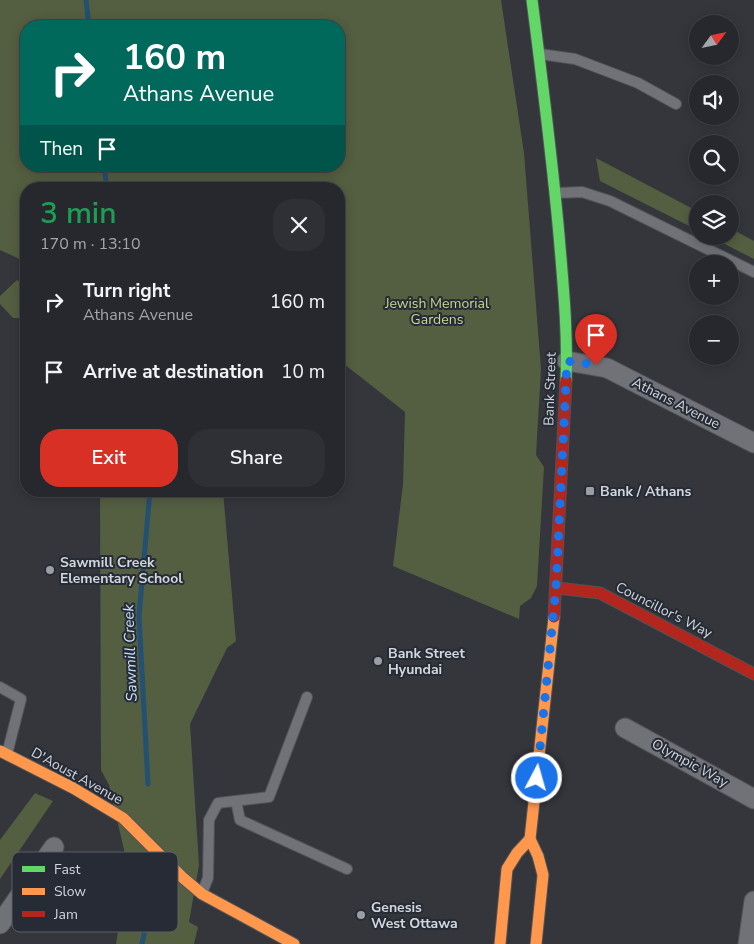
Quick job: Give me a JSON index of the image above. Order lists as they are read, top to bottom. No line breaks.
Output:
{"streets":{"main road":["Bank Street","Councillor's Way","D'Aoust Avenue"],"street":["Athans Avenue","Olympic Way"]},"crossings":[["Bank Street","Athans Avenue"],["Bank Street","Councillor's Way"]],"water":["Sawmill Creek"],"parks":["Jewish Memorial Gardens"],"places":{"transit":["Bank / Athans"],"other":["Sawmill Creek Elementary School","Bank Street Hyundai","Genesis West Ottawa"]},"legend":["Fast","Slow","Jam"],"north":"top right","page":{"map_buttons":["+","−"],"turn":["160 m","Athans Avenue"],"then":"Then","heading":["3 min","170 m · 13:10"],"list":[{"name":"Turn right","note":"Athans Avenue","value":"160 m"},{"name":"Arrive at destination","value":"10 m"}],"buttons":["Exit","Share"]}}
